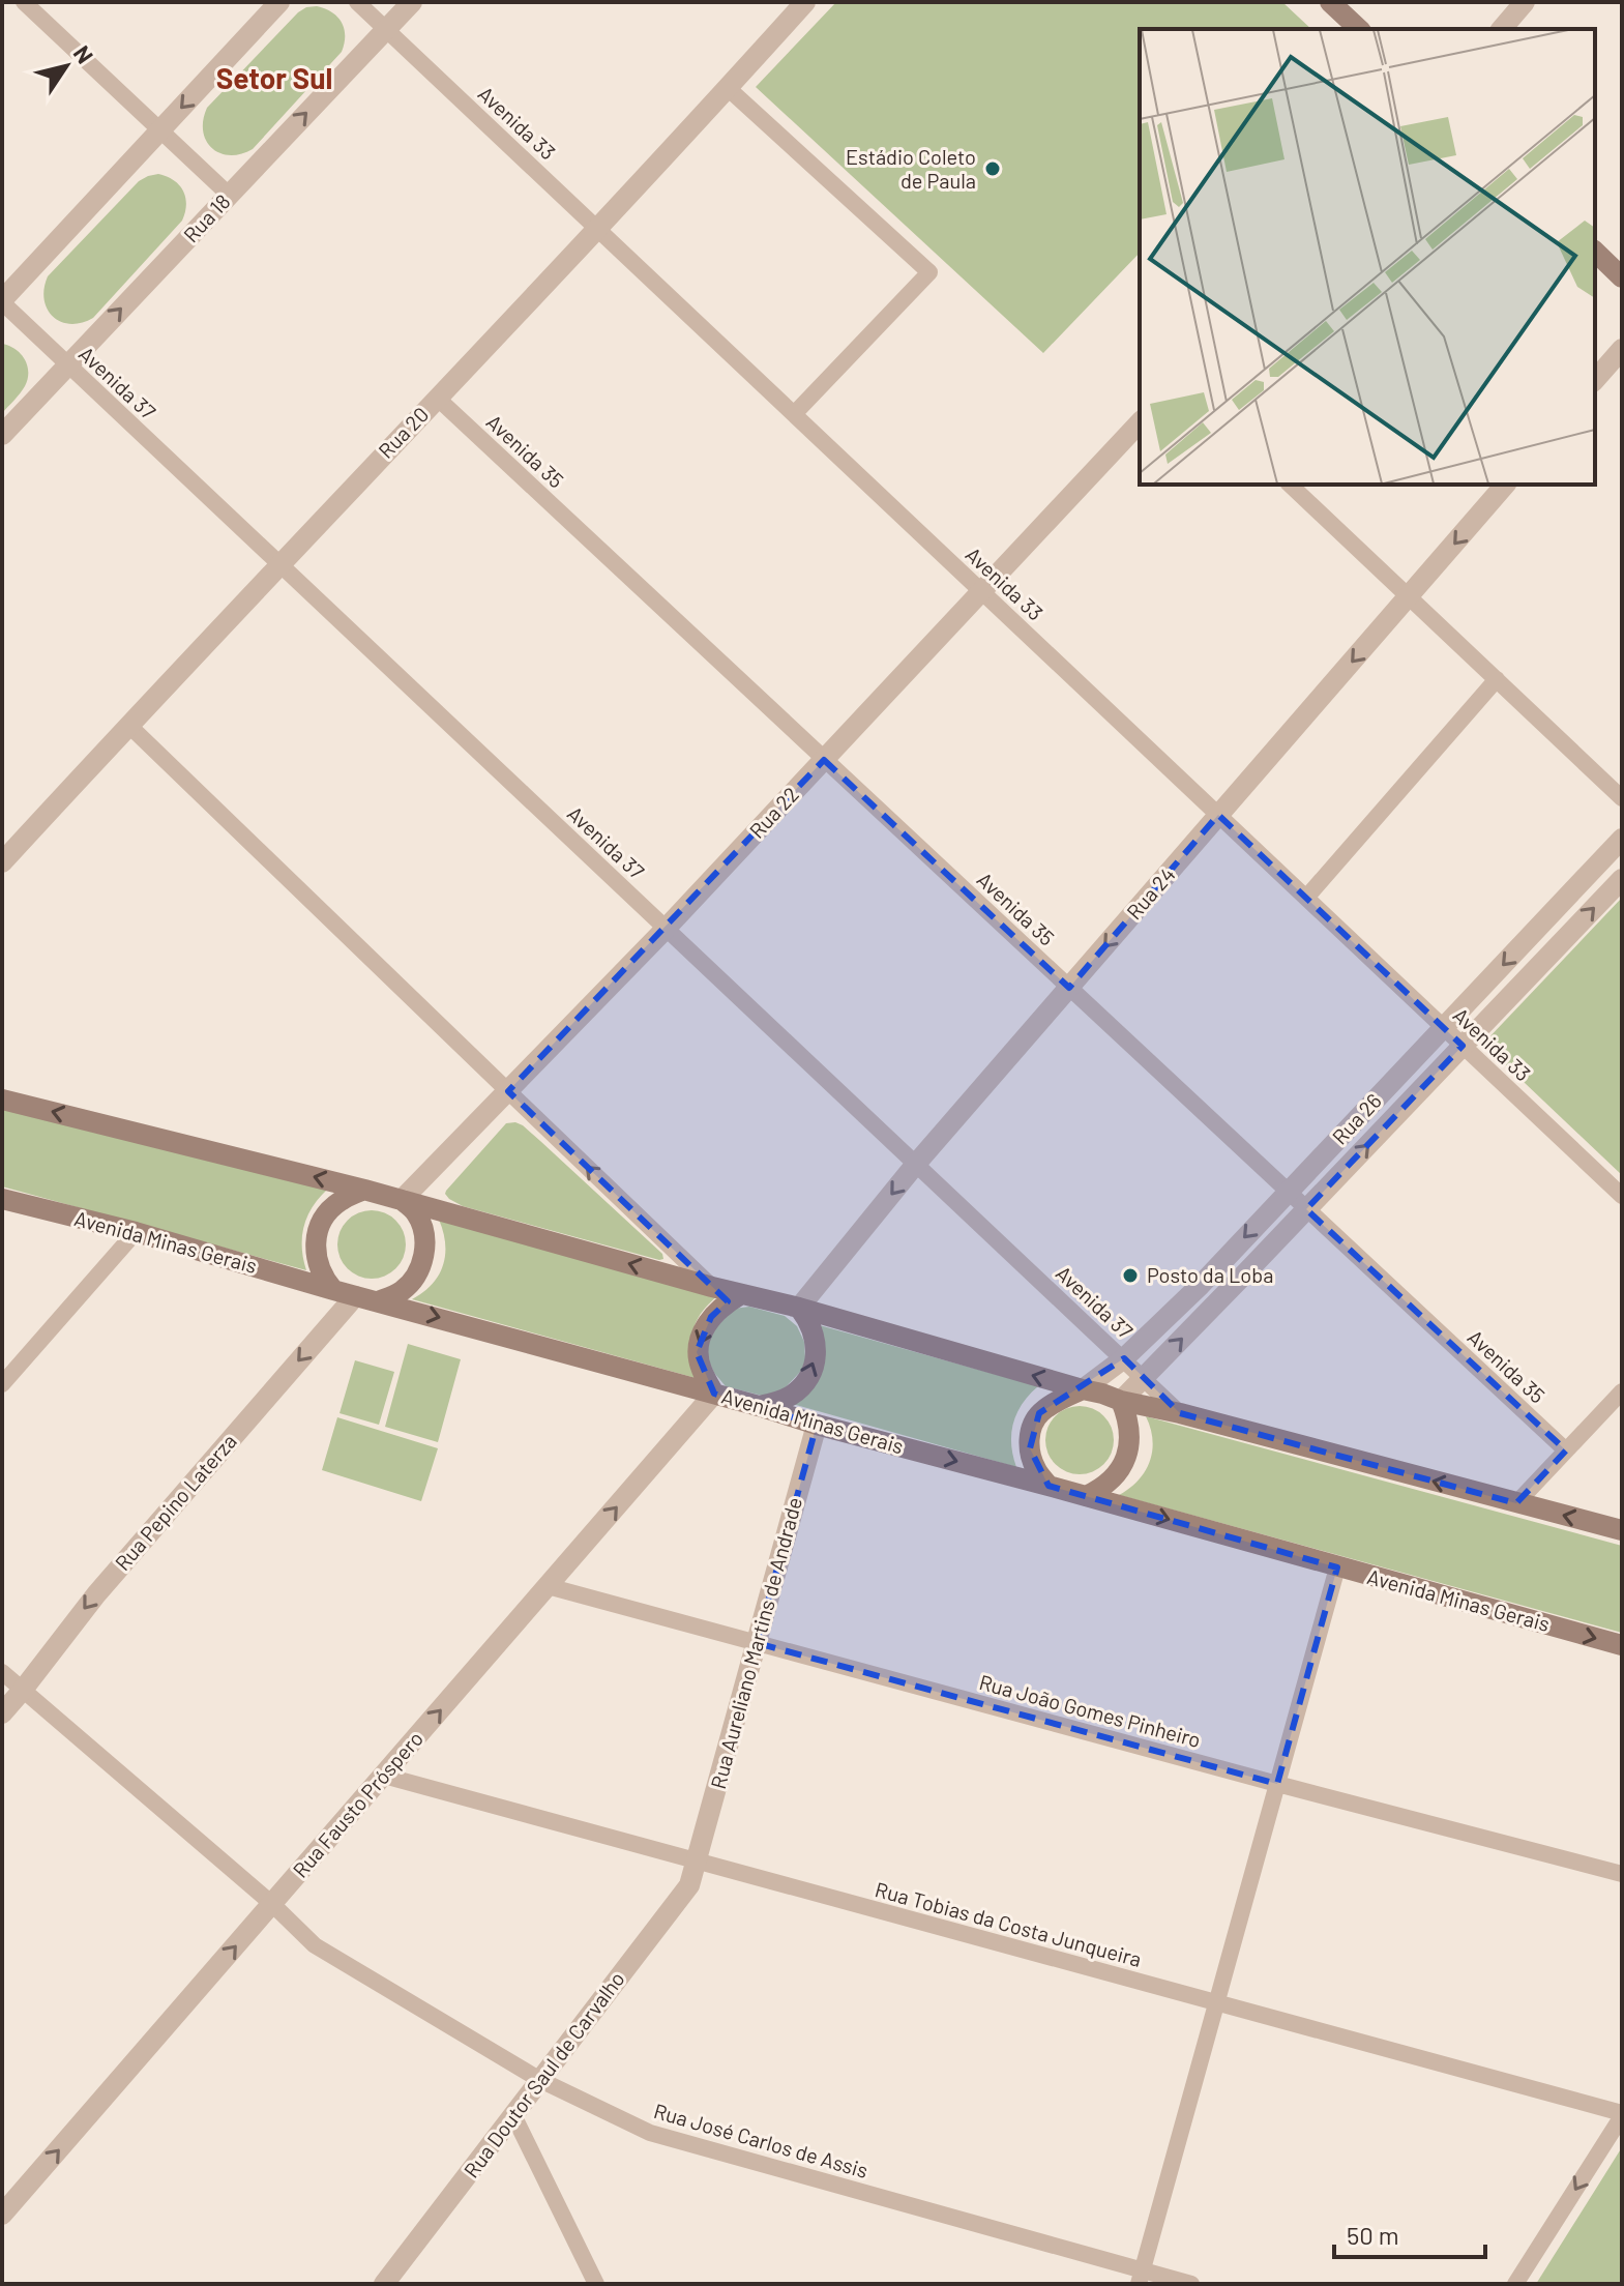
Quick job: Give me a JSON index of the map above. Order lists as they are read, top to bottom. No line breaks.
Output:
{"streets":{"main road":["Avenida Minas Gerais"],"street":["Avenida 33","Rua 18","Avenida 37","Rua 20","Avenida 35","Rua 22","Rua 24","Rua 26","Rua Pepino Laterza","Rua Aureliano Martins de Andrade","Rua João Gomes Pinheiro","Rua Fausto Próspero","Rua Tobias da Costa Junqueira","Rua Doutor Saul de Carvalho","Rua José Carlos de Assis"]},"crossings":[["Avenida 33","Rua 18"],["Avenida 33","Rua 20"],["Avenida 33","Rua 22"],["Avenida 33","Rua 24"],["Avenida 33","Rua 26"],["Rua 18","Avenida 37"],["Avenida 37","Rua 20"],["Avenida 37","Rua 22"],["Avenida 37","Rua 24"],["Avenida 37","Rua 26"],["Rua 20","Avenida 35"],["Avenida 35","Rua 22"],["Avenida 35","Rua 24"],["Avenida 35","Rua 26"],["Rua 22","Avenida Minas Gerais"],["Rua 22","Rua Pepino Laterza"],["Rua 24","Avenida Minas Gerais"],["Rua 24","Rua Fausto Próspero"],["Rua 26","Avenida Minas Gerais"],["Avenida Minas Gerais","Rua Pepino Laterza"],["Avenida Minas Gerais","Rua Aureliano Martins de Andrade"],["Avenida Minas Gerais","Rua Fausto Próspero"],["Rua Pepino Laterza","Rua José Carlos de Assis"],["Rua Aureliano Martins de Andrade","Rua João Gomes Pinheiro"],["Rua Aureliano Martins de Andrade","Rua Tobias da Costa Junqueira"],["Rua Aureliano Martins de Andrade","Rua Doutor Saul de Carvalho"],["Rua João Gomes Pinheiro","Rua Fausto Próspero"],["Rua Fausto Próspero","Rua Tobias da Costa Junqueira"],["Rua Fausto Próspero","Rua José Carlos de Assis"],["Rua Tobias da Costa Junqueira","Rua Doutor Saul de Carvalho"],["Rua Doutor Saul de Carvalho","Rua José Carlos de Assis"]],"one_way":["Rua Pepino Laterza","Rua Fausto Próspero"],"districts":["Setor Sul"],"places":["Estádio Coleto de Paula","Posto da Loba"],"scale_bar":"50 m","north":"top right"}
